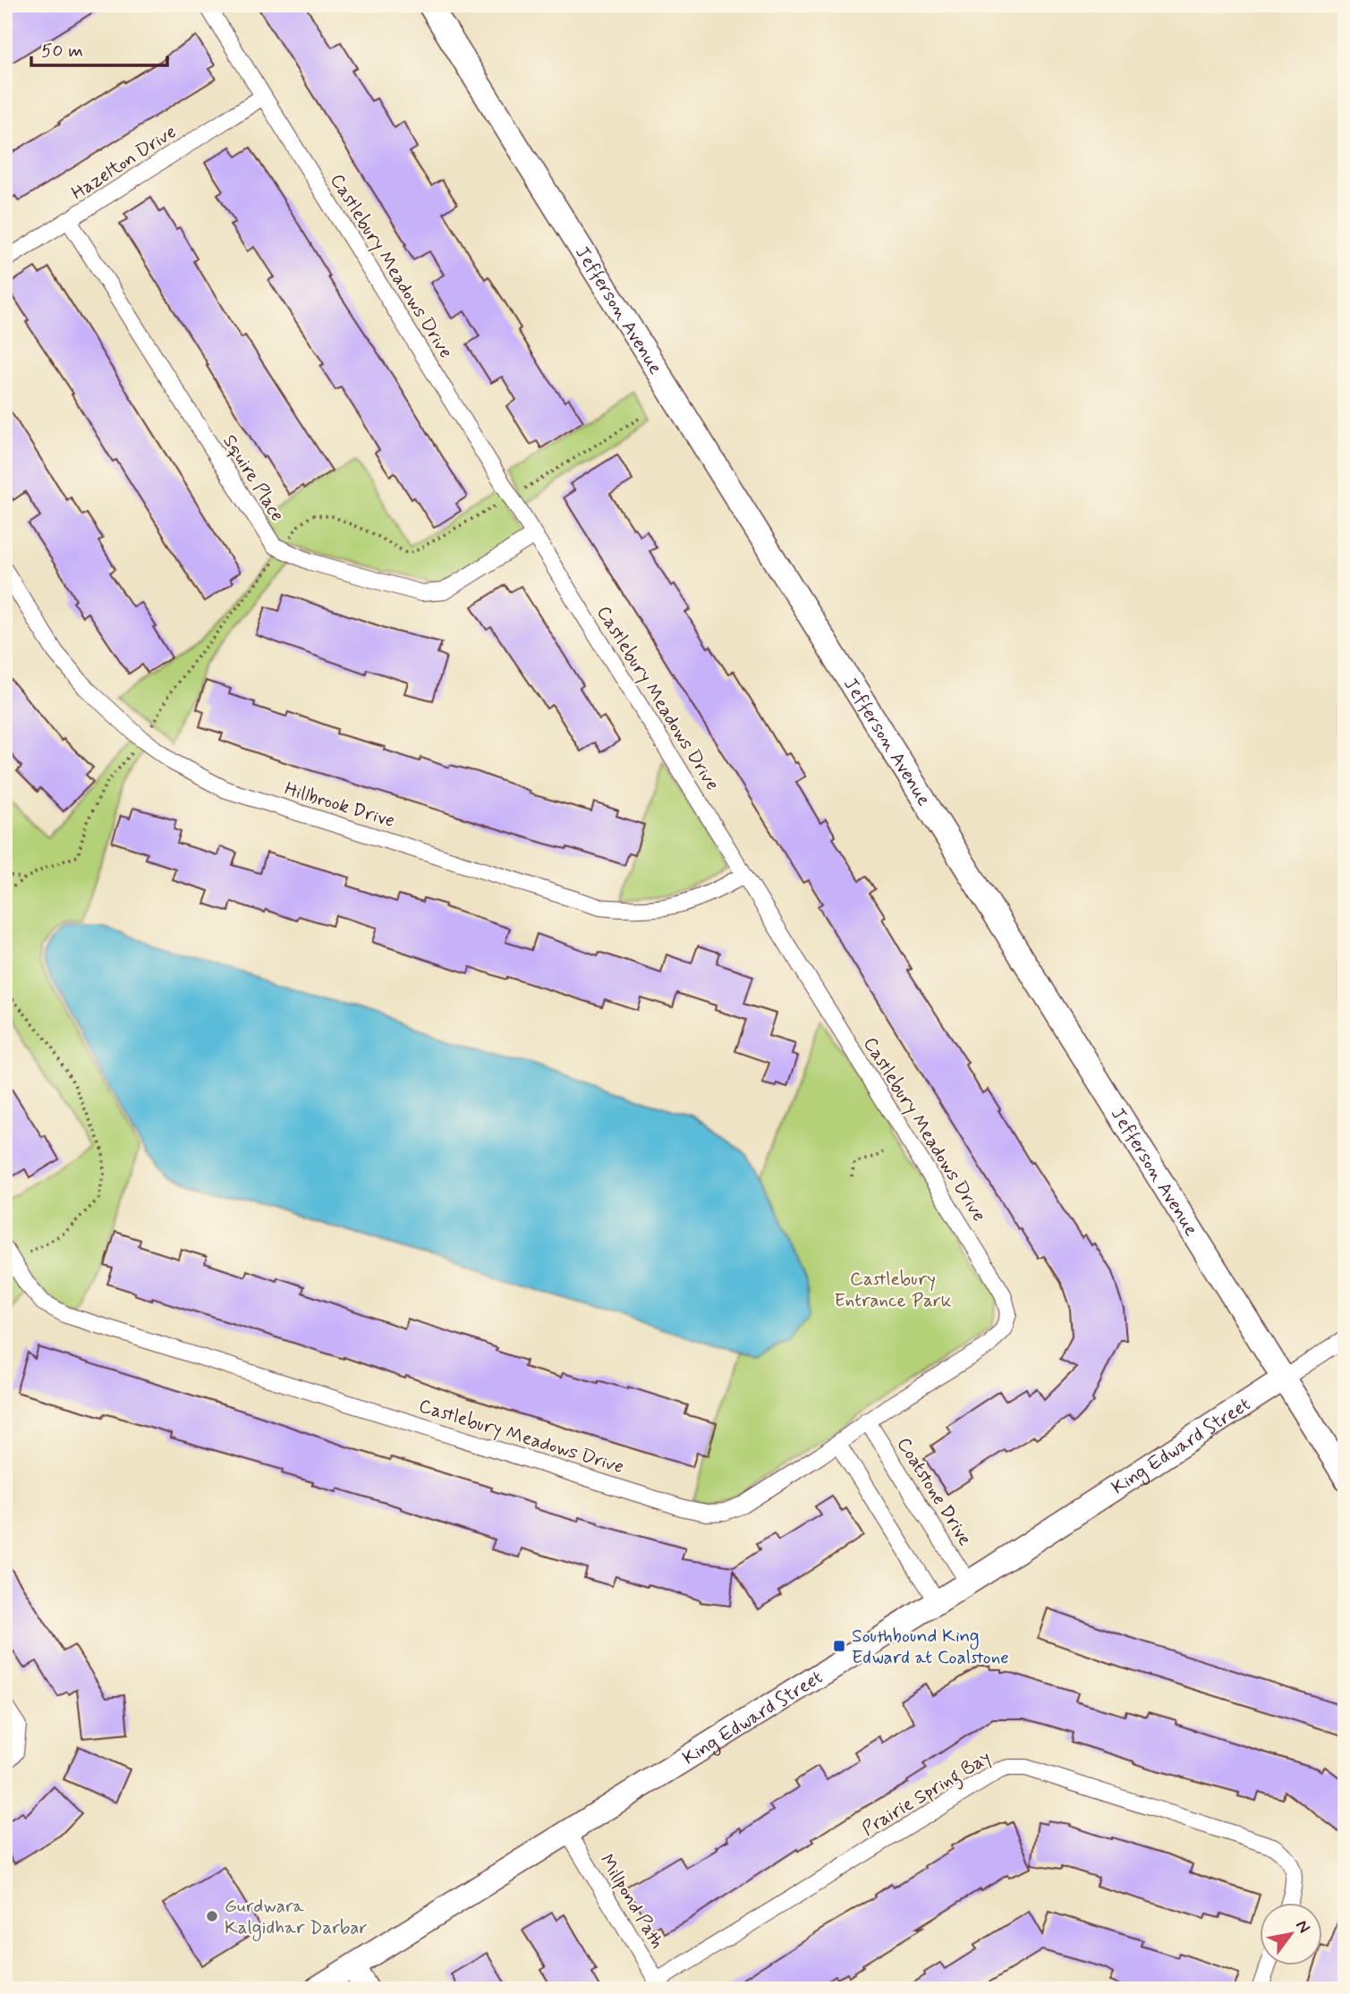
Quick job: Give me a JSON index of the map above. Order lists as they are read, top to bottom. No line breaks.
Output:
{"streets":{"street":["Hazelton Drive","Castlebury Meadows Drive","Jefferson Avenue","Squire Place","Hillbrook Drive","King Edward Street","Coatstone Drive","Prairie Spring Bay","Millpond Path"]},"crossings":[["Hazelton Drive","Castlebury Meadows Drive"],["Hazelton Drive","Squire Place"],["Castlebury Meadows Drive","Squire Place"],["Castlebury Meadows Drive","Hillbrook Drive"],["Castlebury Meadows Drive","Coatstone Drive"],["Jefferson Avenue","King Edward Street"],["King Edward Street","Coatstone Drive"],["King Edward Street","Millpond Path"],["Prairie Spring Bay","Millpond Path"]],"parks":["Castlebury Entrance Park"],"places":{"transit":["Southbound King Edward at Coalstone"],"other":["Gurdwara Kalgidhar Darbar"]},"scale_bar":"50 m","north":"top right"}
